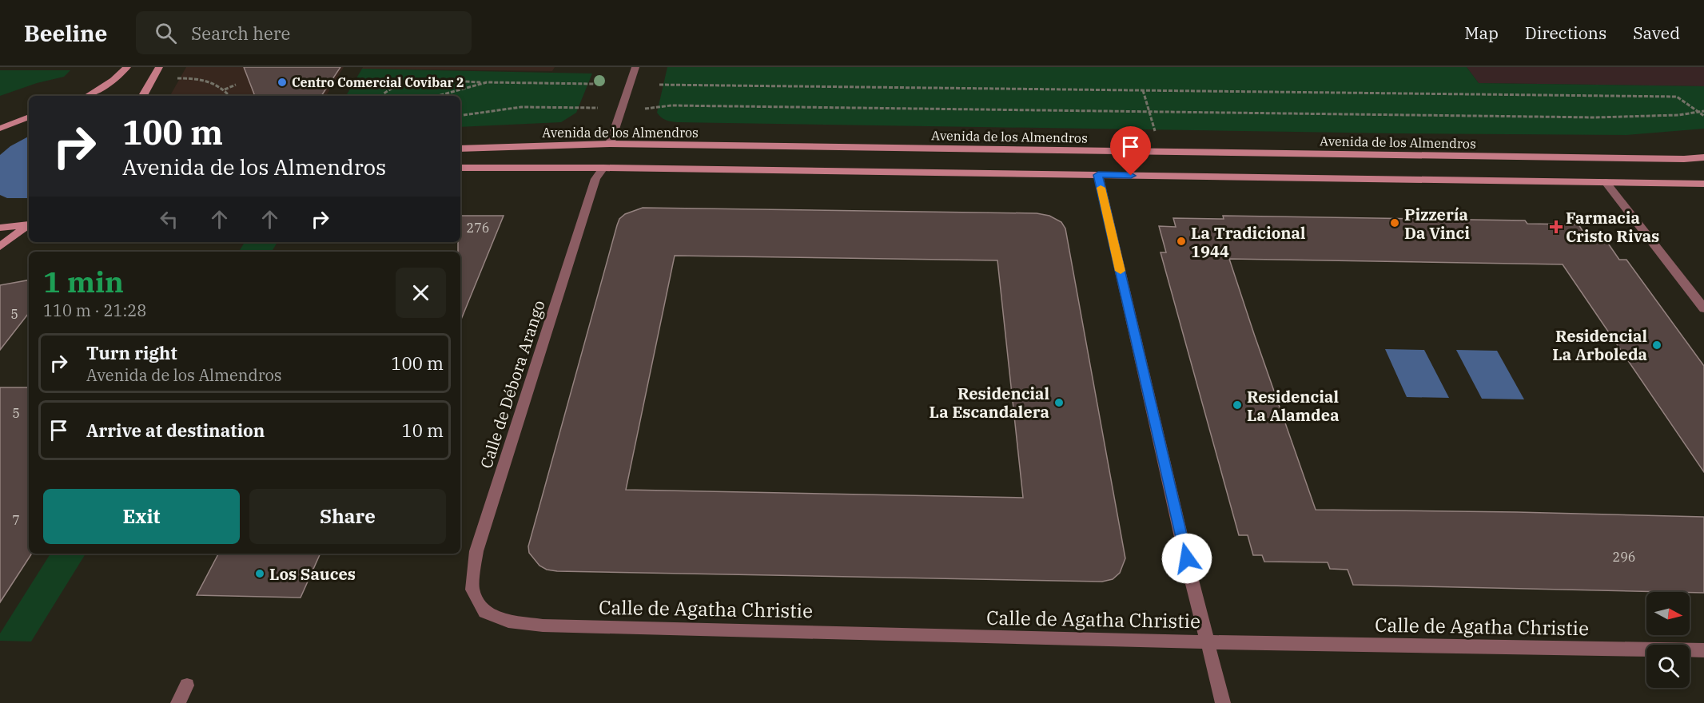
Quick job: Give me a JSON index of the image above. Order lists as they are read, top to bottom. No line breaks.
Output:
{"streets":{"street":["Avenida de los Almendros","Calle de Débora Arango","Calle de Agatha Christie"]},"crossings":[["Calle de Débora Arango","Calle de Agatha Christie"]],"places":{"other":["Centro Comercial Covibar 2","Pizzería Da Vinci","La Tradicional 1944","Residencial La Arboleda","Residencial La Escandalera","Residencial La Alamdea","Los Sauces"],"health":["Farmacia Cristo Rivas"]},"house_numbers":["276","5","5","7","296"],"north":"right","page":{"header":"Beeline","search":"Search here","nav":["Map","Directions","Saved"],"turn":["100 m","Avenida de los Almendros"],"heading":["1 min","110 m · 21:28"],"list":[{"name":"Turn right","note":"Avenida de los Almendros","value":"100 m"},{"name":"Arrive at destination","value":"10 m"}],"buttons":["Exit","Share"]}}
